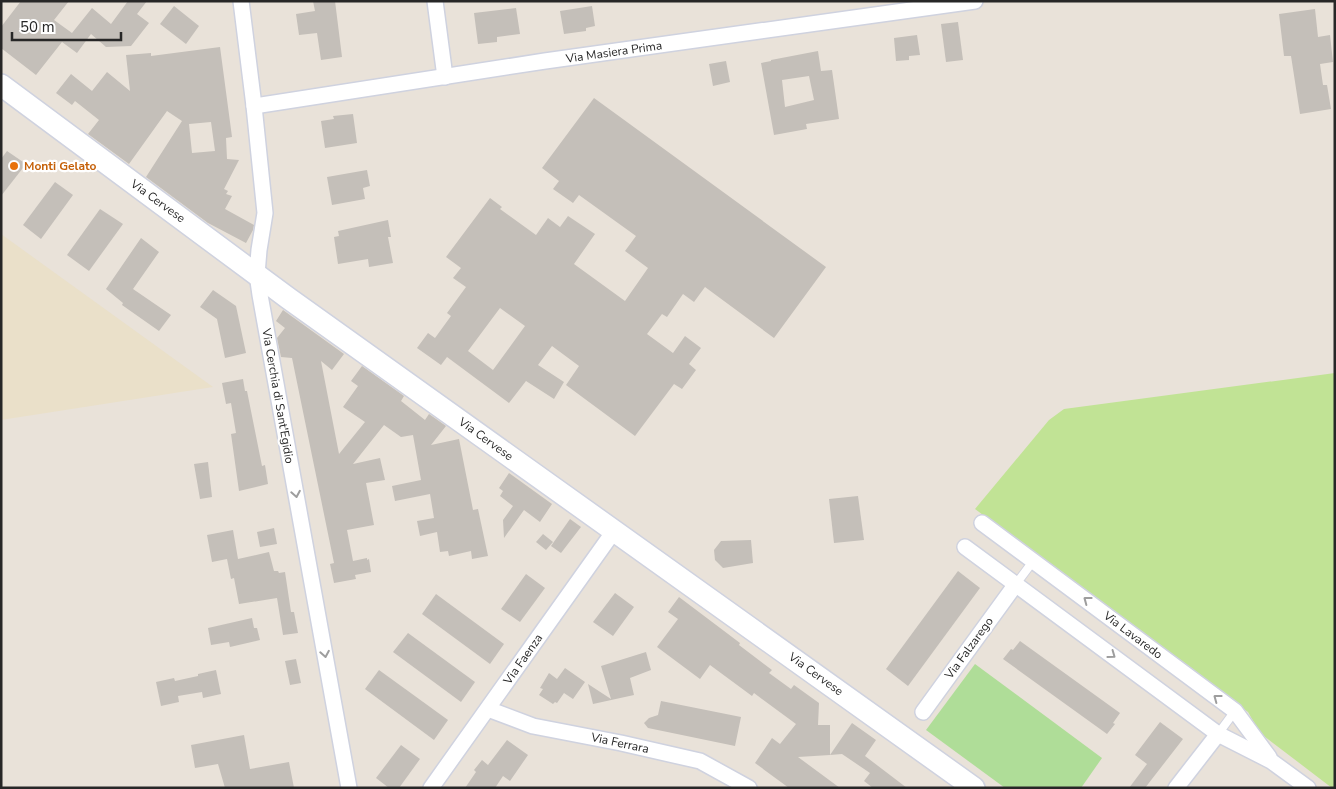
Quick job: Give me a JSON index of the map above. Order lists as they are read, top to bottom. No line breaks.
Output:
{"streets":{"main road":["Via Cervese"],"street":["Via Masiera Prima","Via Cerchia di Sant'Egidio","Via Lavaredo","Via Falzarego","Via Faenza","Via Ferrara"]},"crossings":[["Via Masiera Prima","Via Cerchia di Sant'Egidio"],["Via Cervese","Via Cerchia di Sant'Egidio"],["Via Cervese","Via Faenza"],["Via Lavaredo","Via Falzarego"],["Via Faenza","Via Ferrara"]],"one_way":["Via Cerchia di Sant'Egidio"],"places":["Monti Gelato"],"scale_bar":"50 m"}
